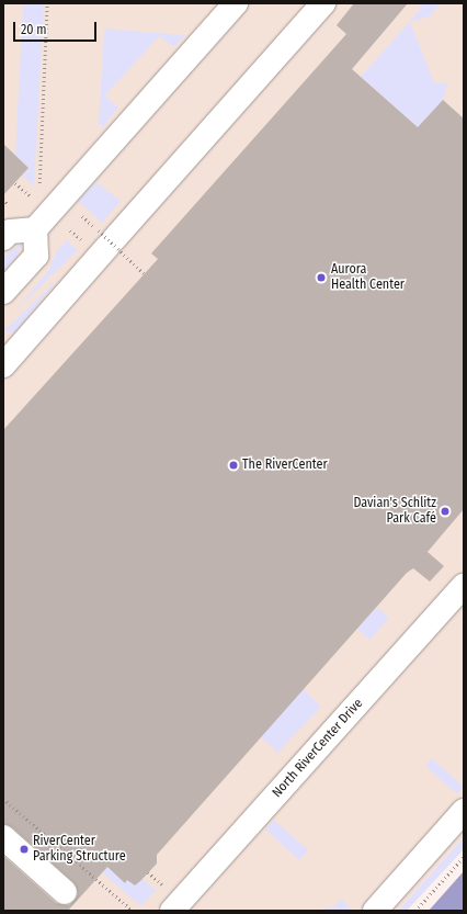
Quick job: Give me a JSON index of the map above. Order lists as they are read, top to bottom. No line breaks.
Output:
{"streets":{"lane":["North RiverCenter Drive"]},"places":["Aurora Health Center","The RiverCenter","Davian's Schlitz Park Café","RiverCenter Parking Structure"],"scale_bar":"20 m"}
